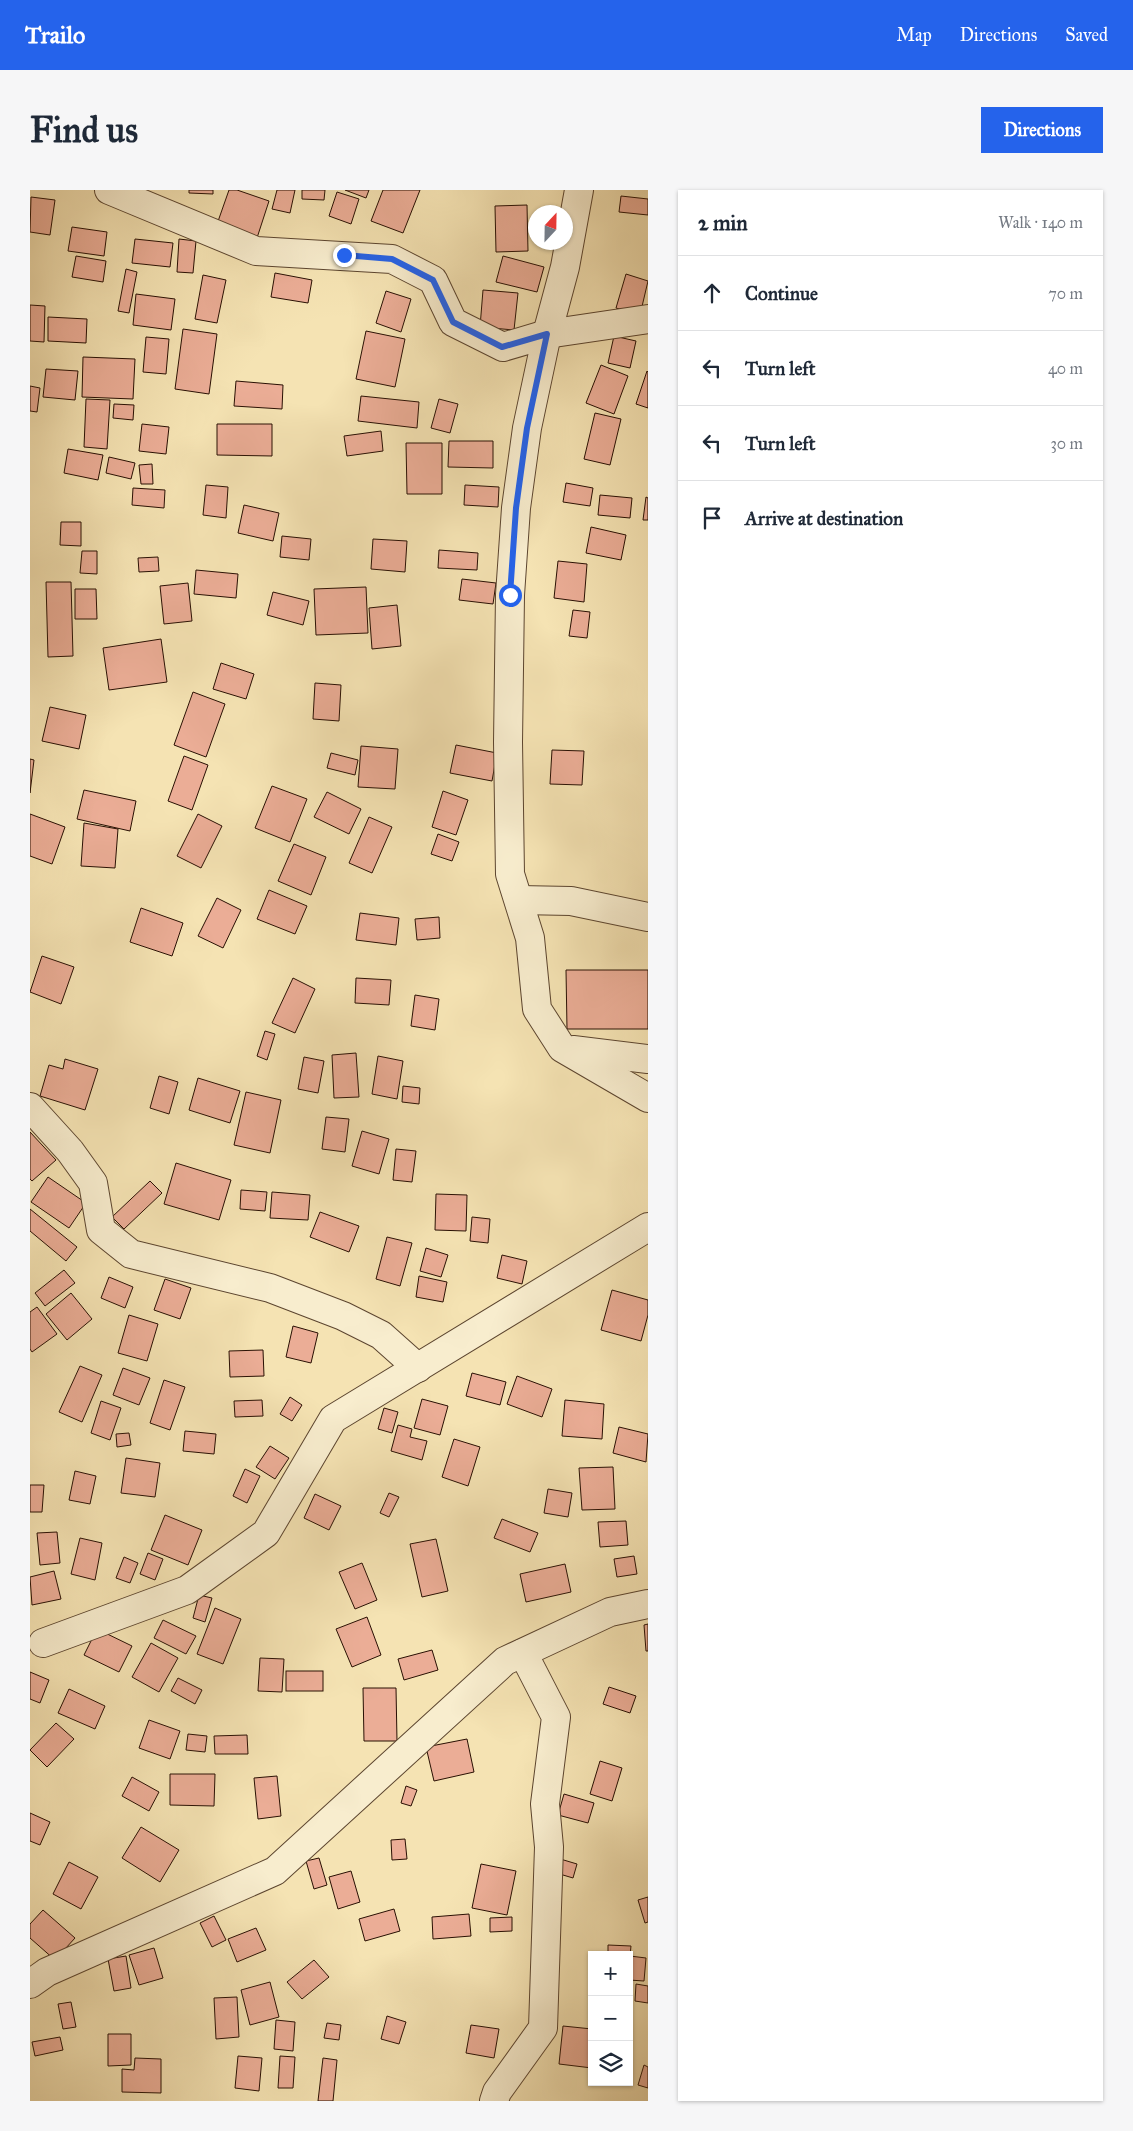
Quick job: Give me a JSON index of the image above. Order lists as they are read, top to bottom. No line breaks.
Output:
{"north":"top","page":{"header":"Trailo","nav":["Map","Directions","Saved"],"buttons":"Directions","title":"Find us","heading":["2 min","Walk · 140 m"],"list":[["Continue","70 m"],["Turn left","40 m"],["Turn left","30 m"],"Arrive at destination"],"map_buttons":["+","−"]}}
